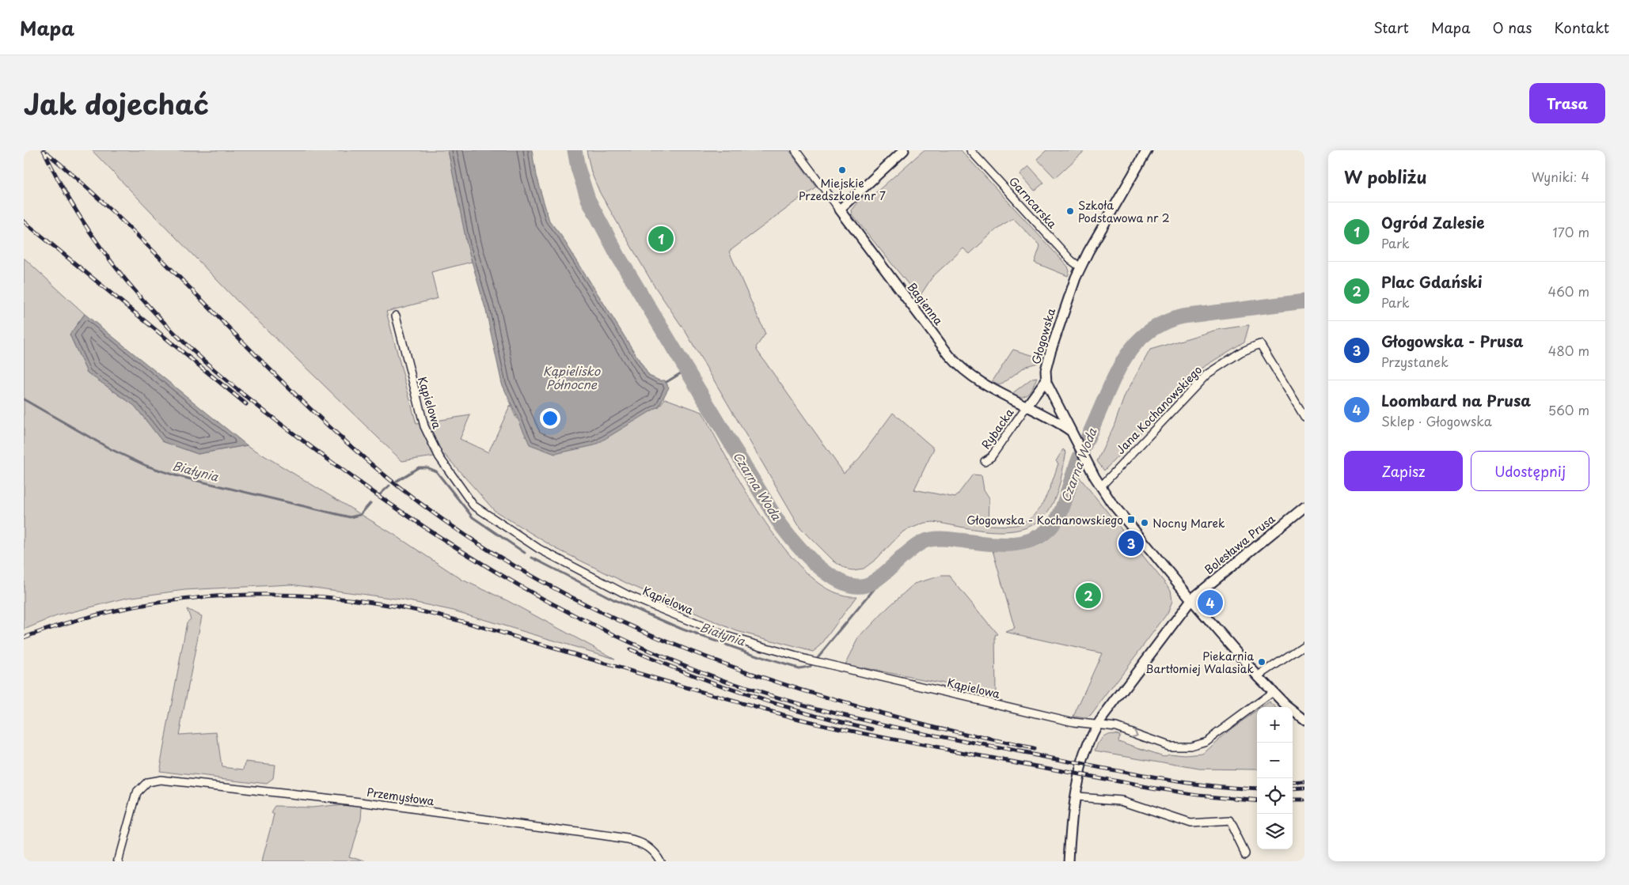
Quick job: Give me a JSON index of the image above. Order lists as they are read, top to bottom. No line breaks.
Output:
{"streets":{"street":["Garncarska","Bagienna","Głogowska","Kąpielowa","Jana Kochanowskiego","Rybacka","Bolesława Prusa","Przemysłowa"]},"crossings":[["Garncarska","Głogowska"],["Bagienna","Głogowska"],["Bagienna","Rybacka"],["Głogowska","Kąpielowa"],["Głogowska","Jana Kochanowskiego"],["Głogowska","Bolesława Prusa"],["Kąpielowa","Bolesława Prusa"]],"water":["Kąpielisko Północne","Czarna Woda","Białynia"],"places":{"other":["Miejskie Przedszkole nr 7","Szkoła Podstawowa nr 2","Nocny Marek","Piekarnia Bartłomiej Walasiak"],"transit":["Głogowska - Kochanowskiego"]},"page":{"header":"Mapa","nav":["Start","Mapa","O nas","Kontakt"],"title":"Jak dojechać","buttons":["Trasa",["Zapisz","Udostępnij"]],"heading":["W pobliżu","Wyniki: 4"],"list":[{"mark":"1","name":"Ogród Zalesie","note":"Park","value":"170 m"},{"mark":"2","name":"Plac Gdański","note":"Park","value":"460 m"},{"mark":"3","name":"Głogowska - Prusa","note":"Przystanek","value":"480 m"},{"mark":"4","name":"Loombard na Prusa","note":"Sklep · Głogowska","value":"560 m"}],"pins":["1","3","2","4"],"map_buttons":["+","−"]}}
